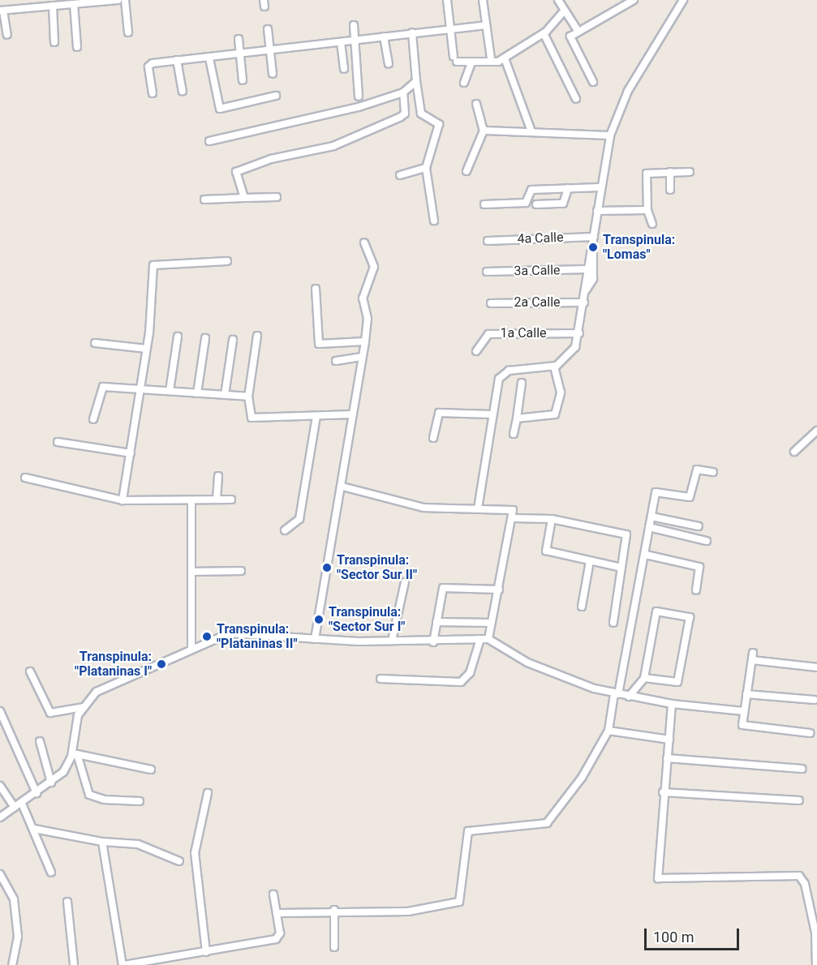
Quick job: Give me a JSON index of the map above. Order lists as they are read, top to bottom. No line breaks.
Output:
{"streets":{"street":["4a Calle","3a Calle","2a Calle","1a Calle"]},"places":["Transpinula: \"Lomas\"","Transpinula: \"Sector Sur II\"","Transpinula: \"Sector Sur I\"","Transpinula: \"Plataninas II\"","Transpinula: \"Plataninas I\""],"scale_bar":"100 m"}
